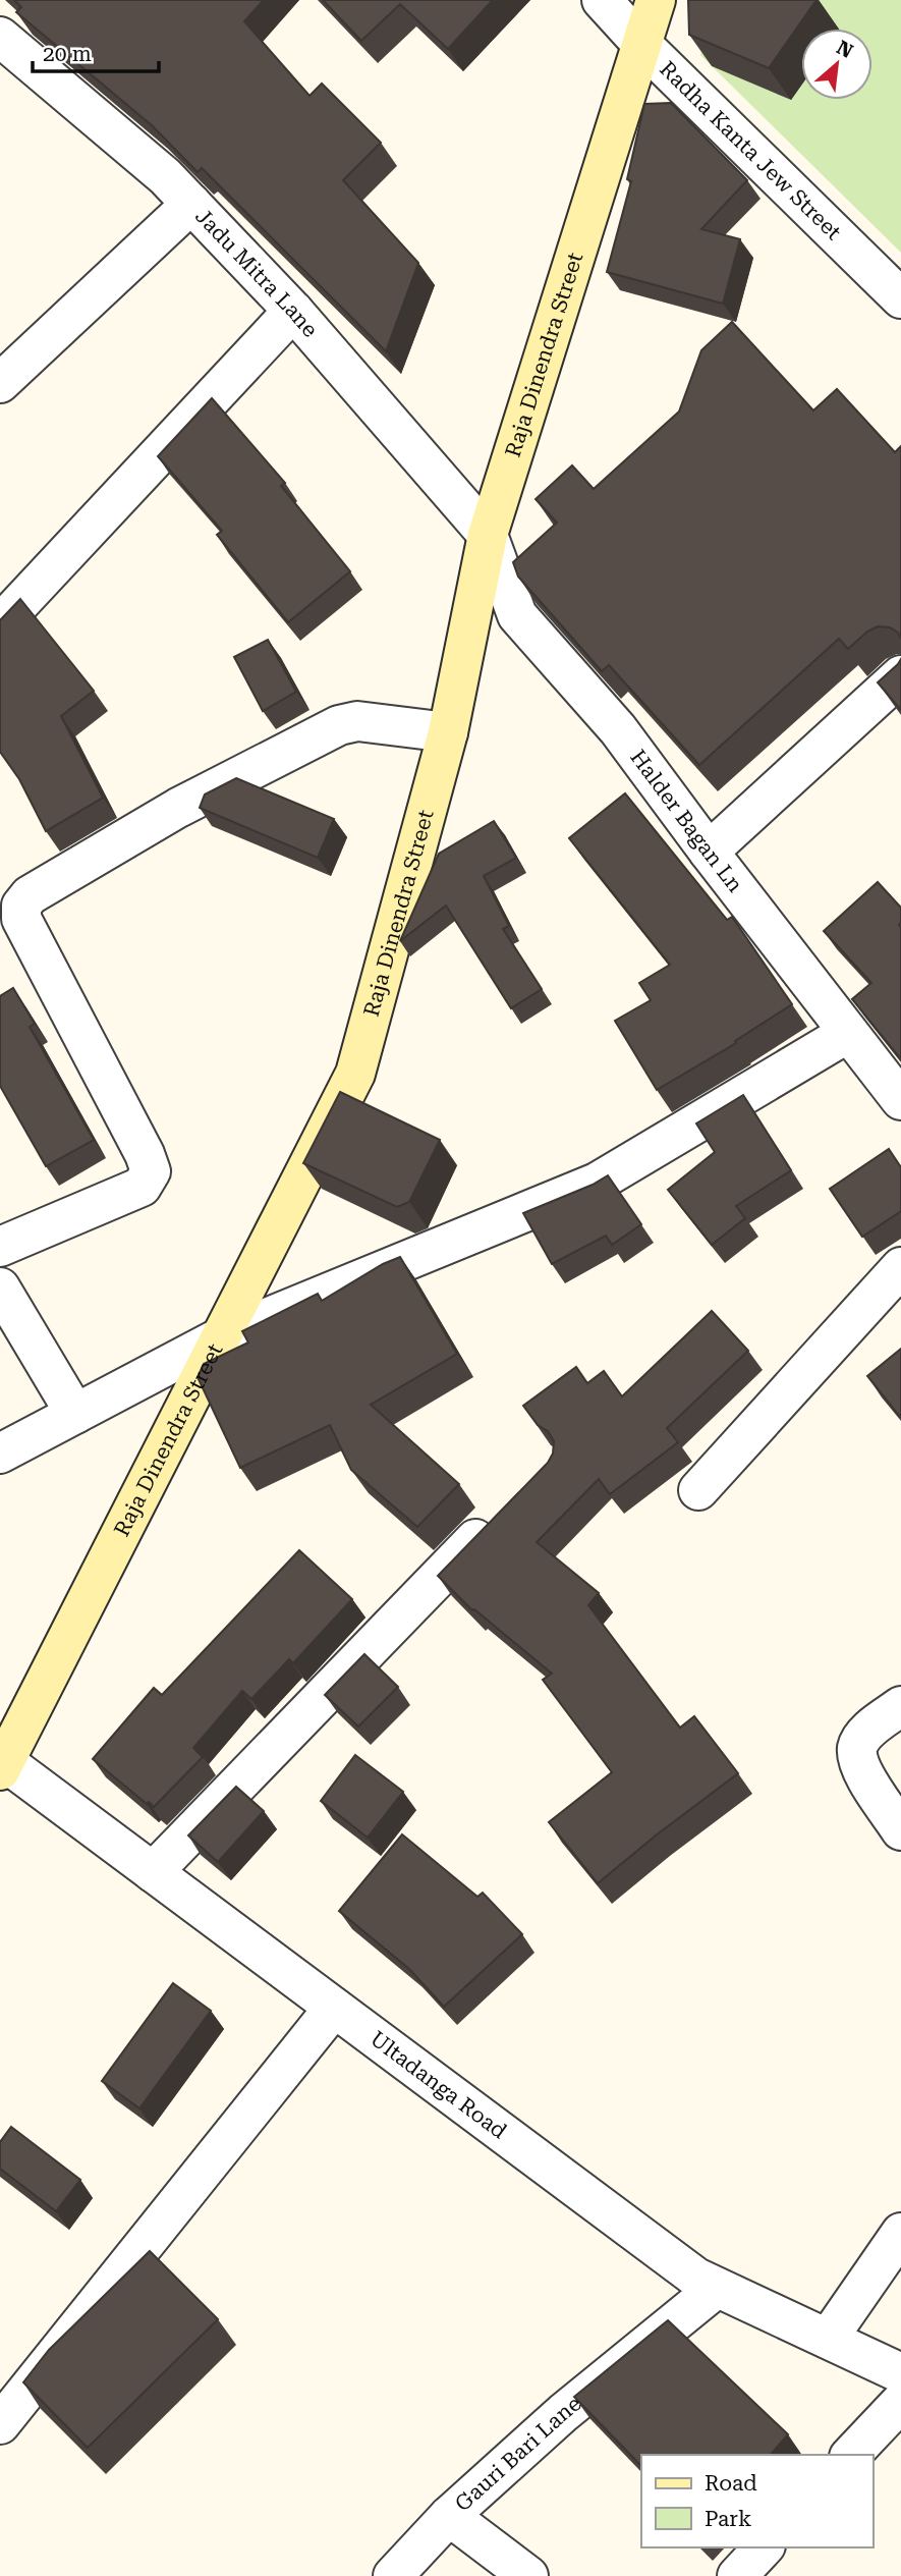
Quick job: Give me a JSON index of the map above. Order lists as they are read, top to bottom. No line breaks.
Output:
{"streets":{"main road":["Raja Dinendra Street"],"street":["Radha Kanta Jew Street","Jadu Mitra Lane","Halder Bagan Ln","Ultadanga Road","Gauri Bari Lane"]},"crossings":[["Radha Kanta Jew Street","Raja Dinendra Street"],["Jadu Mitra Lane","Raja Dinendra Street"],["Jadu Mitra Lane","Halder Bagan Ln"],["Raja Dinendra Street","Halder Bagan Ln"],["Raja Dinendra Street","Ultadanga Road"],["Ultadanga Road","Gauri Bari Lane"]],"legend":["Road","Park"],"scale_bar":"20 m","north":"top right"}
